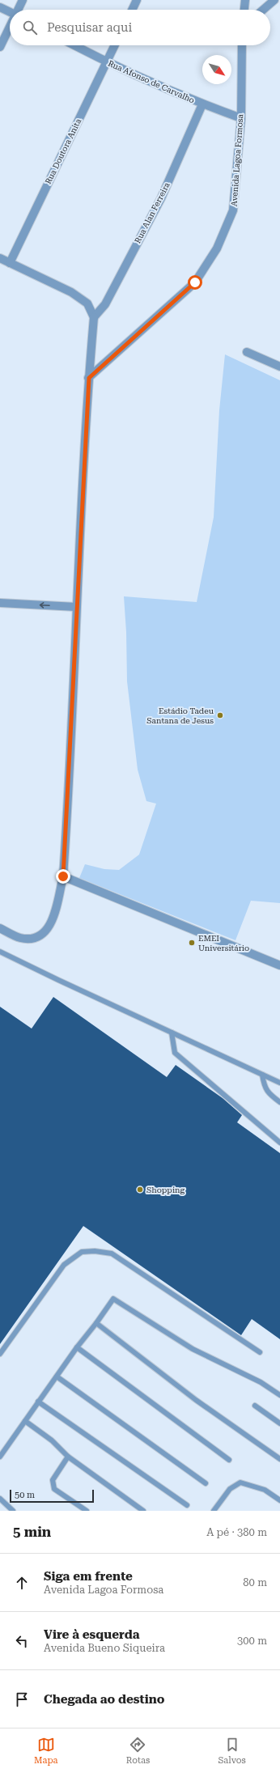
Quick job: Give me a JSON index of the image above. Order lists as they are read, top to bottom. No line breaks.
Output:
{"streets":{"street":["Rua Afonso de Carvalho","Rua Doutora Anita","Avenida Lagoa Formosa","Rua Alan Ferreira"]},"crossings":[["Rua Afonso de Carvalho","Rua Doutora Anita"],["Rua Afonso de Carvalho","Avenida Lagoa Formosa"],["Rua Afonso de Carvalho","Rua Alan Ferreira"]],"places":["Estádio Tadeu Santana de Jesus","EMEI Universitário","Shopping"],"scale_bar":"50 m","north":"bottom right","page":{"search":"Pesquisar aqui","scale":"50 m","heading":["5 min","A pé · 380 m"],"list":[["Siga em frente","Avenida Lagoa Formosa","80 m"],["Vire à esquerda","Avenida Bueno Siqueira","300 m"],"Chegada ao destino"],"nav":["Mapa","Rotas","Salvos"]}}
